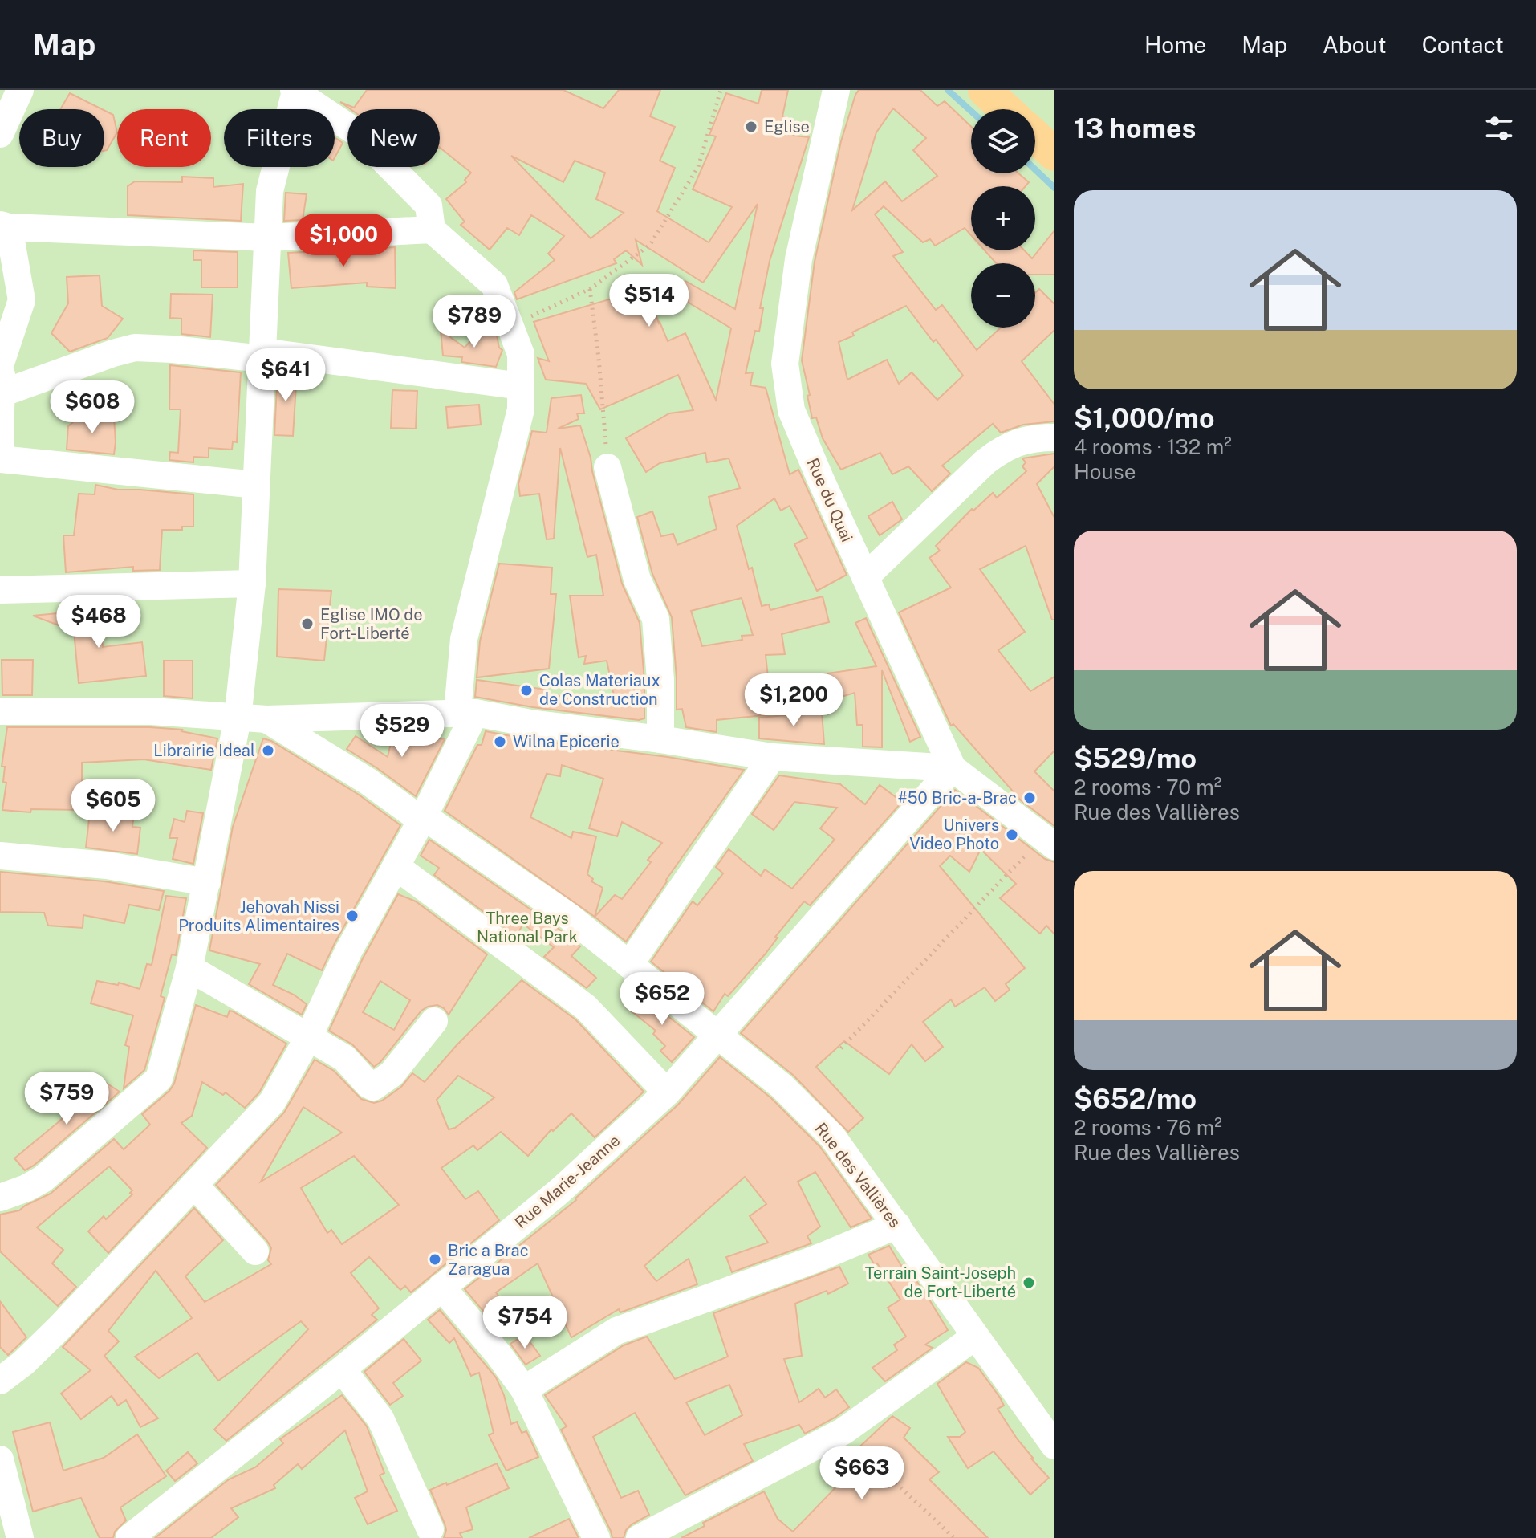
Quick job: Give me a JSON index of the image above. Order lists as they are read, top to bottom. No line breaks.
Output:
{"streets":{"street":["Rue du Quai","Rue des Vallières","Rue Marie-Jeanne"]},"crossings":[["Rue du Quai","Rue Marie-Jeanne"],["Rue des Vallières","Rue Marie-Jeanne"]],"parks":["Three Bays National Park"],"places":["Eglise","Eglise IMO de Fort-Liberté","Colas Materiaux de Construction","Wilna Epicerie","Librairie Ideal","#50 Bric-a-Brac","Univers Video Photo","Jehovah Nissi Produits Alimentaires","Bric a Brac Zaragua","Terrain Saint-Joseph de Fort-Liberté"],"page":{"header":"Map","nav":["Home","Map","About","Contact"],"heading":"13 homes","map_buttons":["+","−"],"chip":["Buy","Rent","Filters","New"],"list":[{"name":"$1,000/mo","note":"4 rooms · 132 m² · House"},{"name":"$529/mo","note":"2 rooms · 70 m² · Rue des Vallières"},{"name":"$652/mo","note":"2 rooms · 76 m² · Rue des Vallières"}],"price":["$1,000","$514","$789","$641","$608","$468","$1,200","$529","$605","$652","$759","$754","$663"]}}
